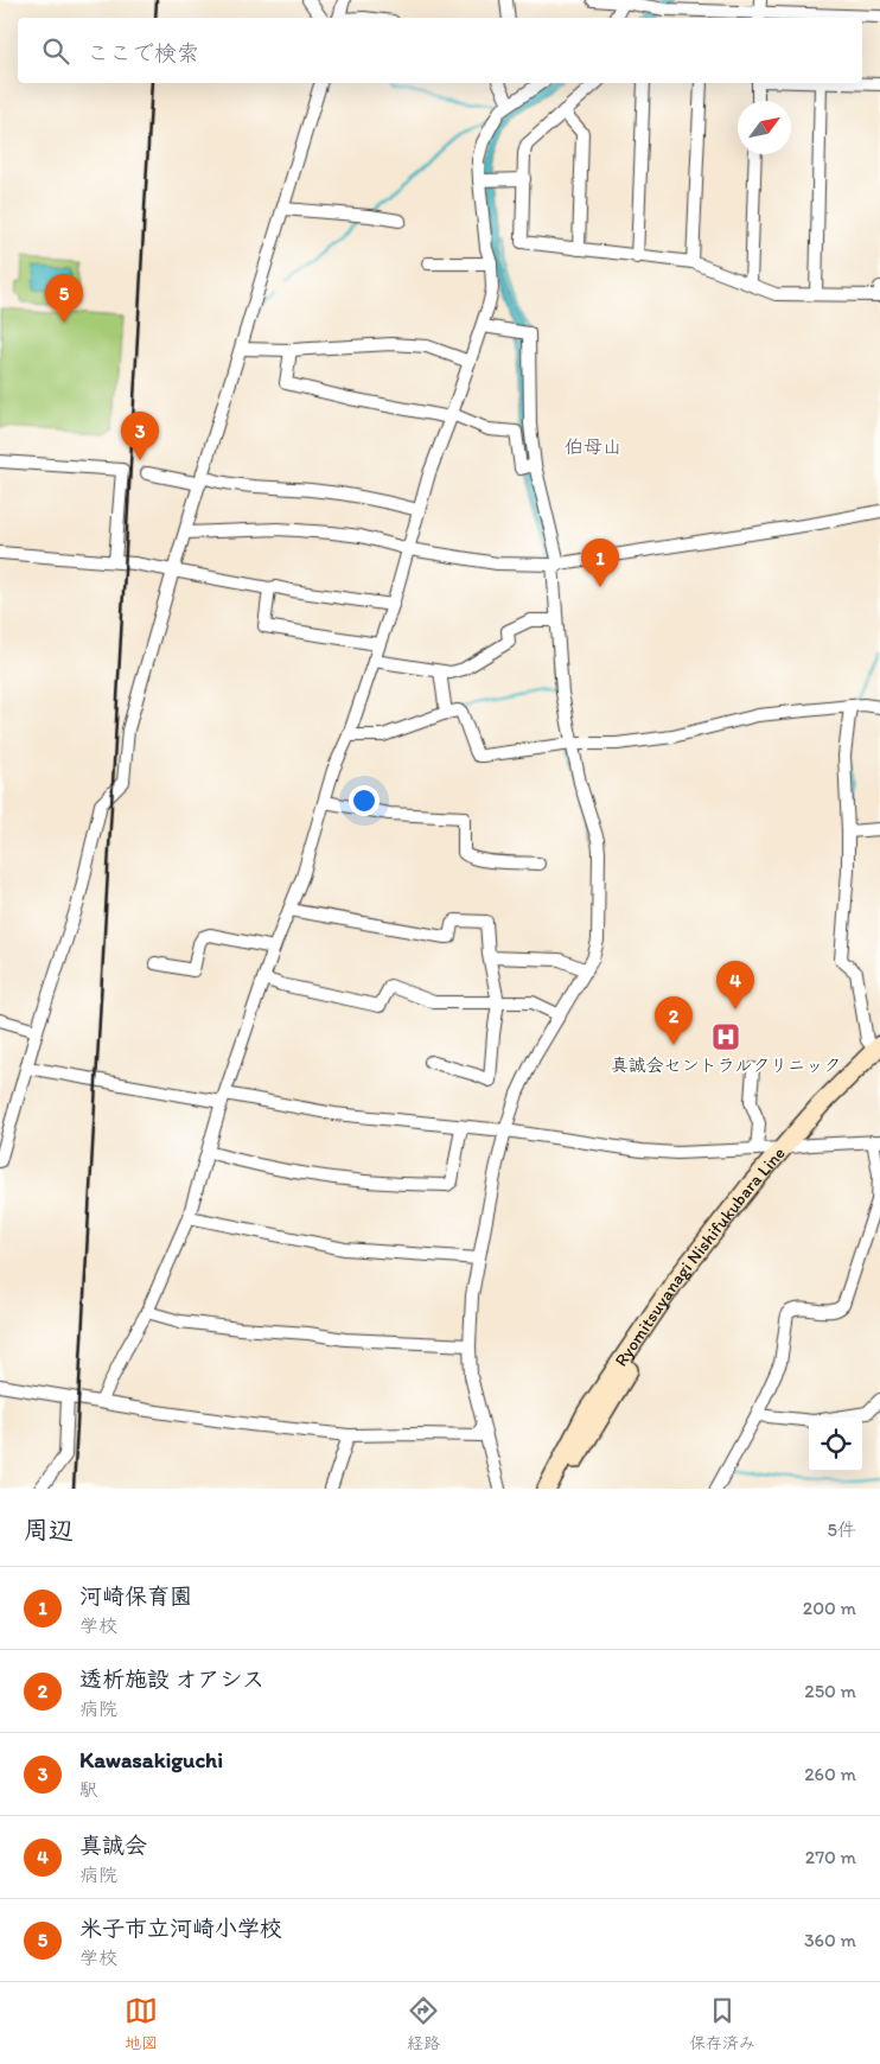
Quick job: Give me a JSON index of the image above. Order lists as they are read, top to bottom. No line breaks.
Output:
{"streets":{"main road":["Ryomitsuyanagi Nishifukubara Line"]},"districts":["伯母山"],"places":{"hospital":["真誠会セントラルクリニック"]},"north":"top right","page":{"search":"ここで検索","pins":["5","3","1","4","2"],"heading":["周辺","5件"],"list":[{"mark":"1","name":"河崎保育園","note":"学校","value":"200 m"},{"mark":"2","name":"透析施設 オアシス","note":"病院","value":"250 m"},{"mark":"3","name":"Kawasakiguchi","note":"駅","value":"260 m"},{"mark":"4","name":"真誠会","note":"病院","value":"270 m"},{"mark":"5","name":"米子市立河崎小学校","note":"学校","value":"360 m"}],"nav":["地図","経路","保存済み"]}}
